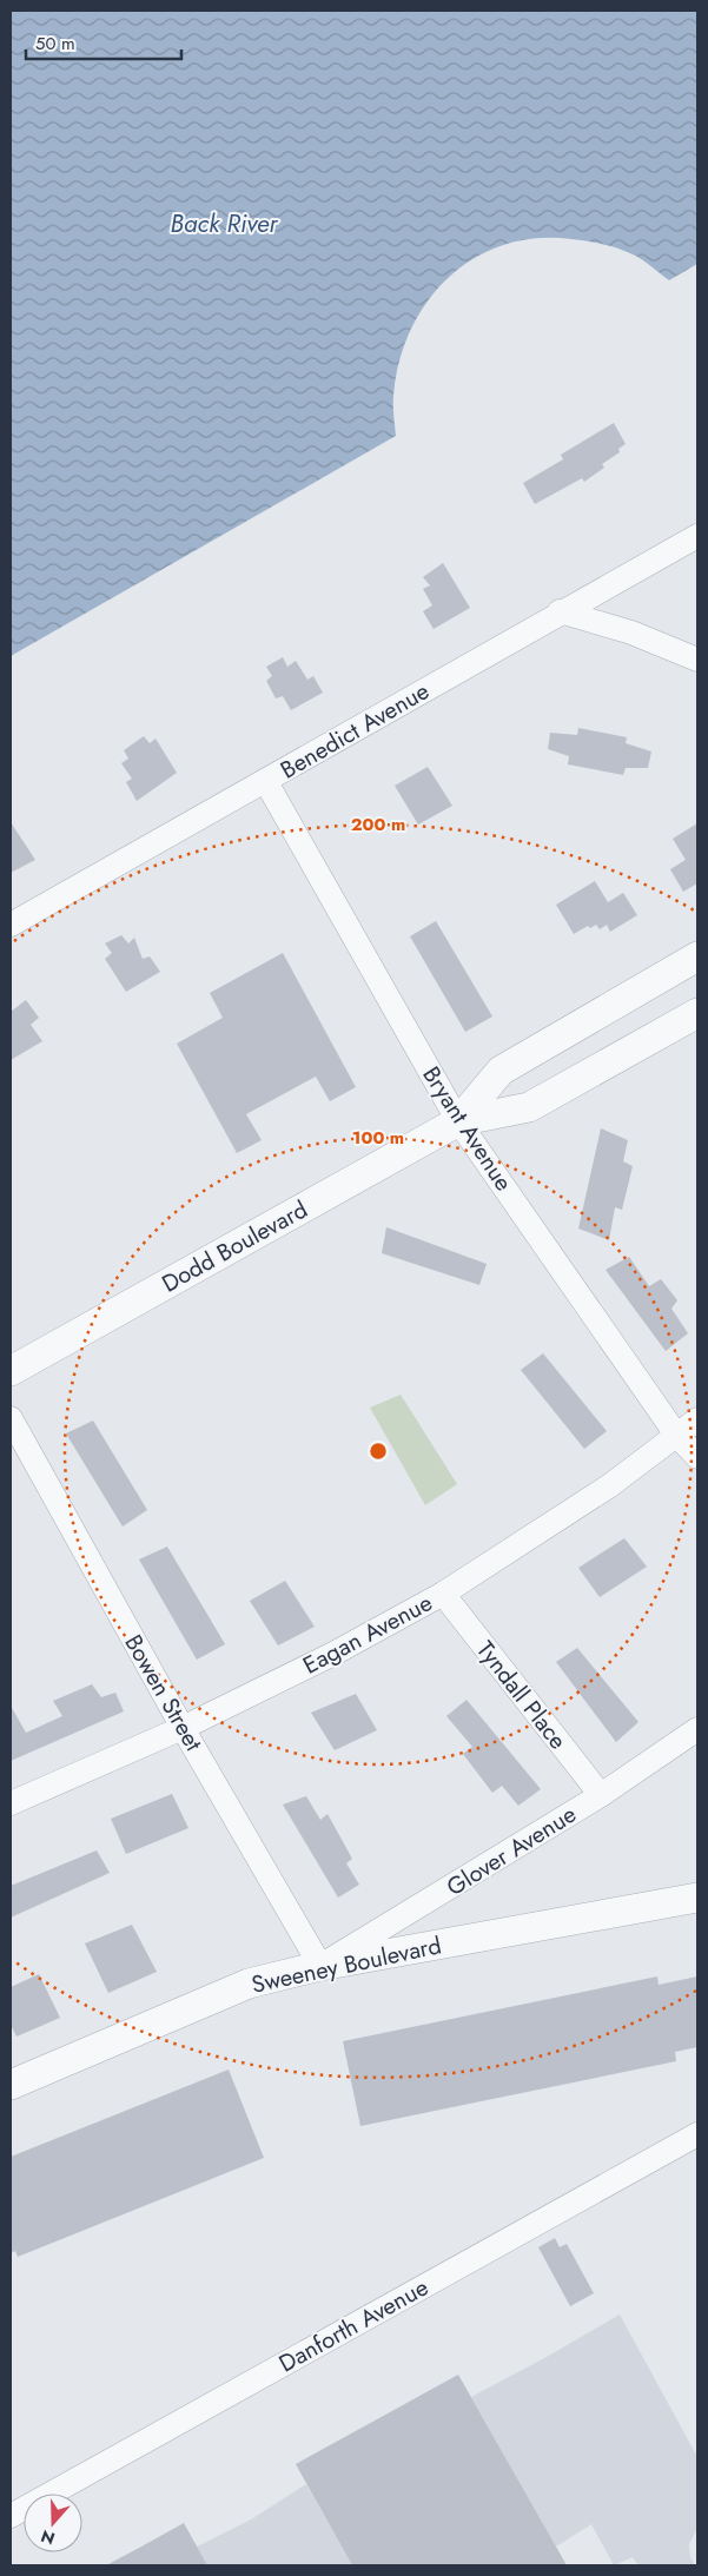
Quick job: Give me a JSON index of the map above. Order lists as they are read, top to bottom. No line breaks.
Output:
{"streets":{"street":["Benedict Avenue","Bryant Avenue","Dodd Boulevard","Eagan Avenue","Bowen Street","Tyndall Place","Glover Avenue","Sweeney Boulevard","Danforth Avenue"]},"crossings":[["Benedict Avenue","Bryant Avenue"],["Bryant Avenue","Dodd Boulevard"],["Bryant Avenue","Eagan Avenue"],["Eagan Avenue","Bowen Street"],["Eagan Avenue","Tyndall Place"],["Bowen Street","Glover Avenue"],["Bowen Street","Sweeney Boulevard"],["Tyndall Place","Glover Avenue"],["Glover Avenue","Sweeney Boulevard"]],"water":["Back River"],"scale_bar":"50 m","north":"bottom","rings":["200 m","100 m"]}
